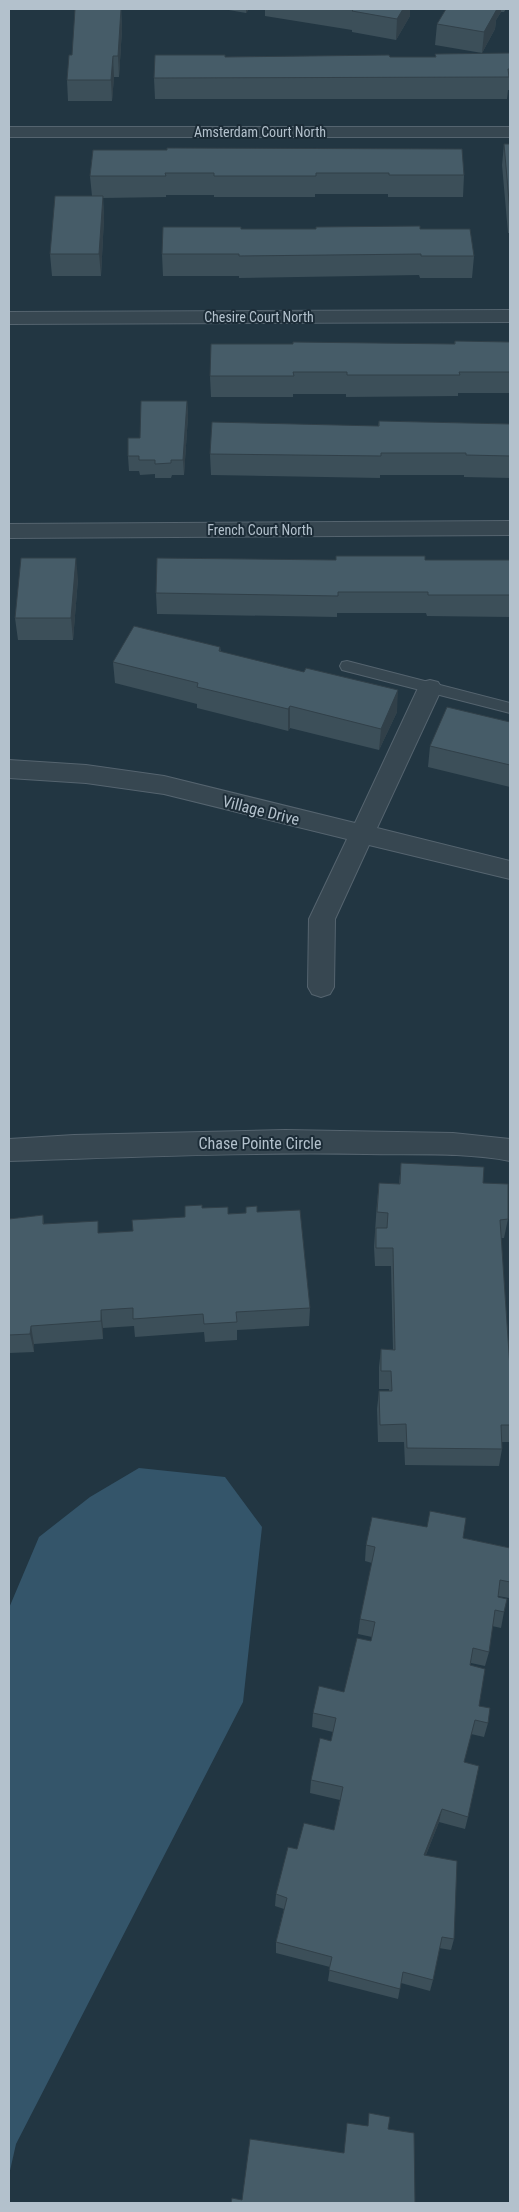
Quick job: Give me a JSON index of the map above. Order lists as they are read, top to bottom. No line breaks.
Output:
{"streets":{"street":["Amsterdam Court North","Chesire Court North","French Court North","Village Drive","Chase Pointe Circle"]}}
